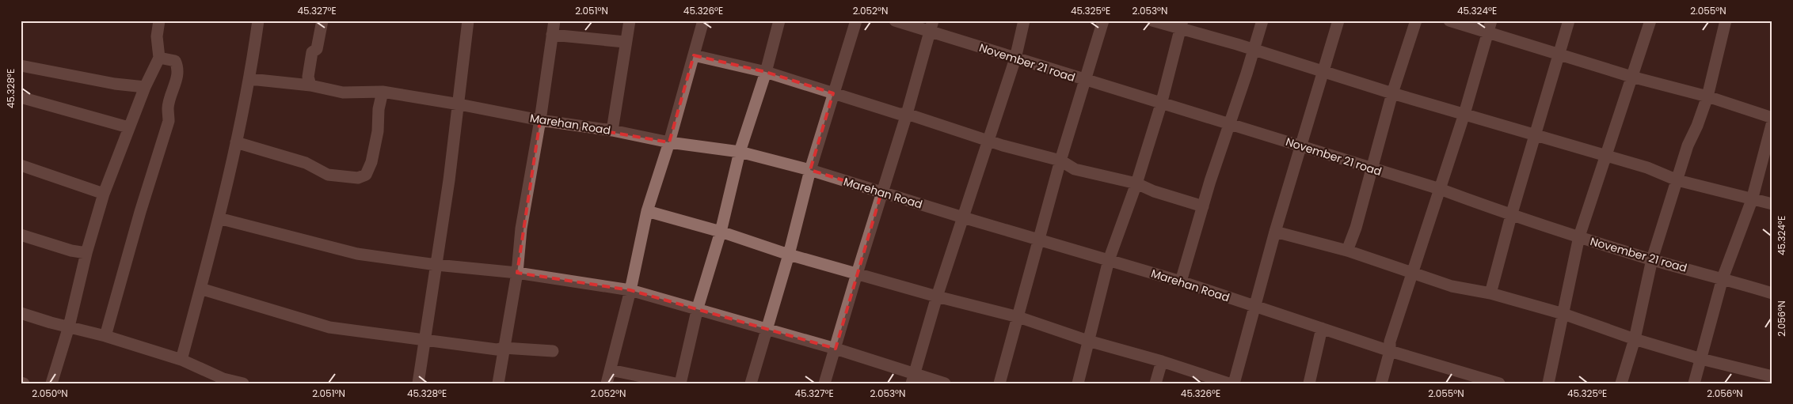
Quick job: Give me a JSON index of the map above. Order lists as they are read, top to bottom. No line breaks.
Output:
{"streets":{"street":["November 21 road","Marehan Road"]},"coordinates":["45.327°E","2.051°N","45.326°E","2.052°N","45.325°E","2.053°N","45.324°E","2.055°N","45.328°E","2.056°N","2.050°N"]}
